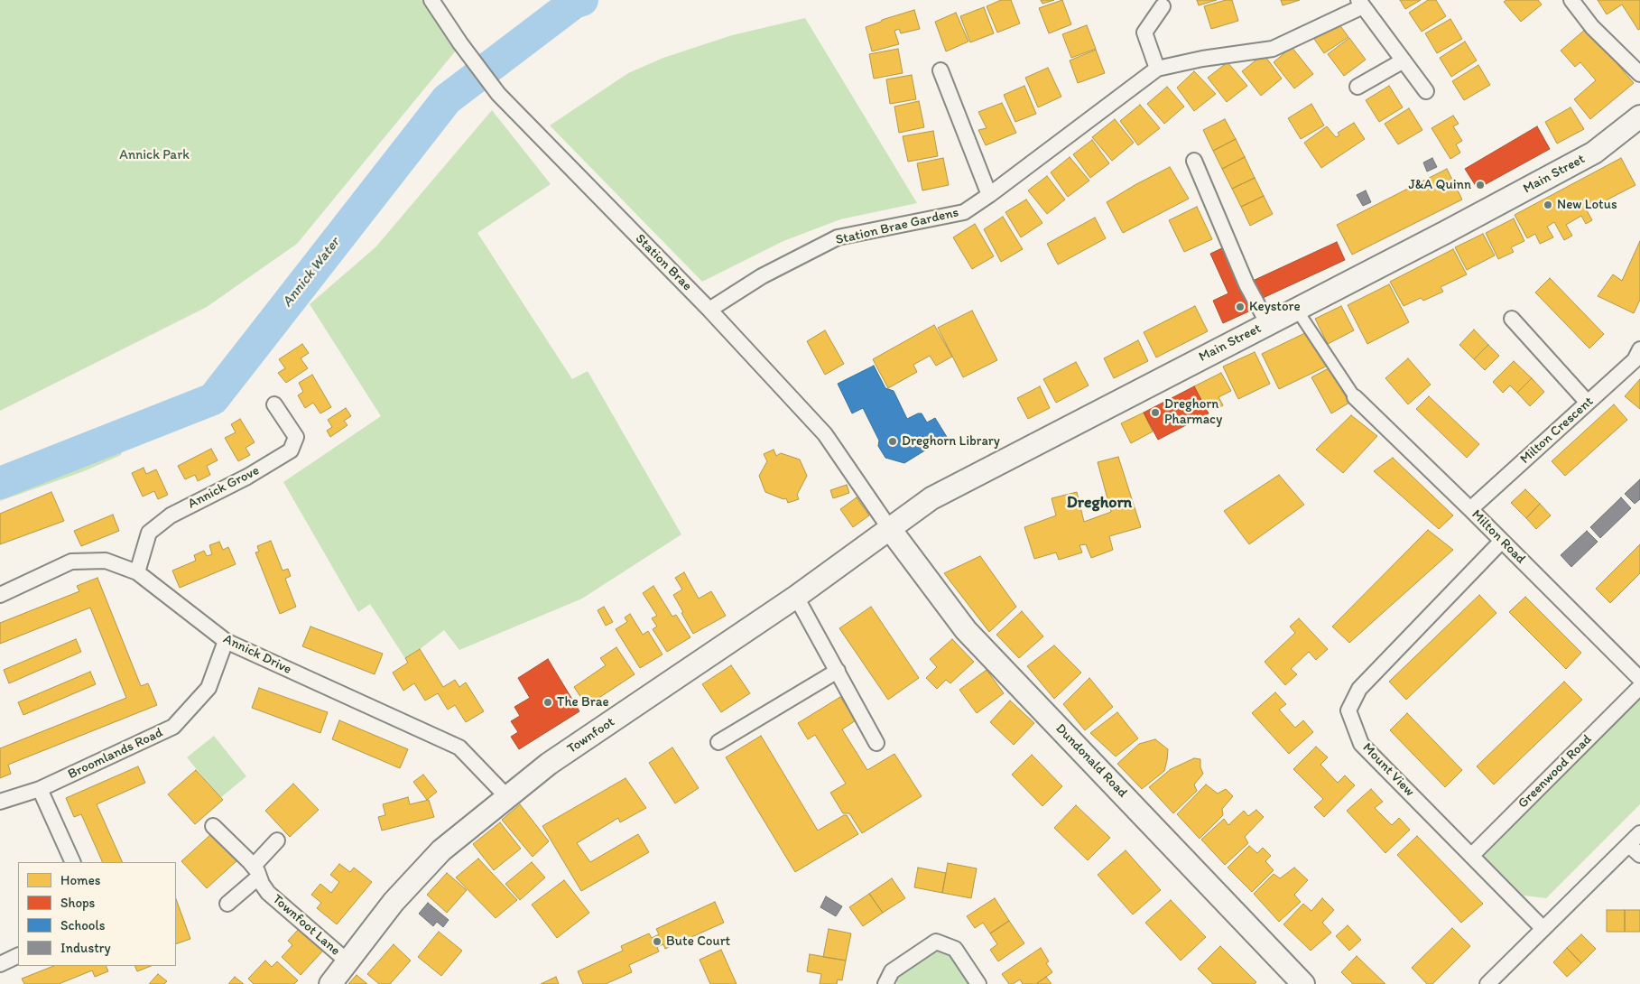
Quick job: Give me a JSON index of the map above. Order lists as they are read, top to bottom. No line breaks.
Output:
{"streets":{"main road":["Main Street","Townfoot","Dundonald Road"],"street":["Station Brae Gardens","Station Brae","Milton Crescent","Annick Grove","Milton Road","Annick Drive","Broomlands Road","Mount View","Greenwood Road","Townfoot Lane"]},"crossings":[["Main Street","Station Brae"],["Main Street","Townfoot"],["Main Street","Dundonald Road"],["Station Brae Gardens","Station Brae"],["Station Brae","Townfoot"],["Station Brae","Dundonald Road"],["Milton Crescent","Milton Road"],["Annick Grove","Annick Drive"],["Milton Road","Mount View"],["Annick Drive","Townfoot"],["Annick Drive","Broomlands Road"],["Townfoot","Dundonald Road"],["Townfoot","Townfoot Lane"],["Mount View","Greenwood Road"]],"districts":["Dreghorn"],"water":["Annick Water"],"parks":["Annick Park"],"places":["J&A Quinn","New Lotus","Keystore","Dreghorn Pharmacy","Dreghorn Library","The Brae","Bute Court"],"legend":["Homes","Shops","Schools","Industry"]}
